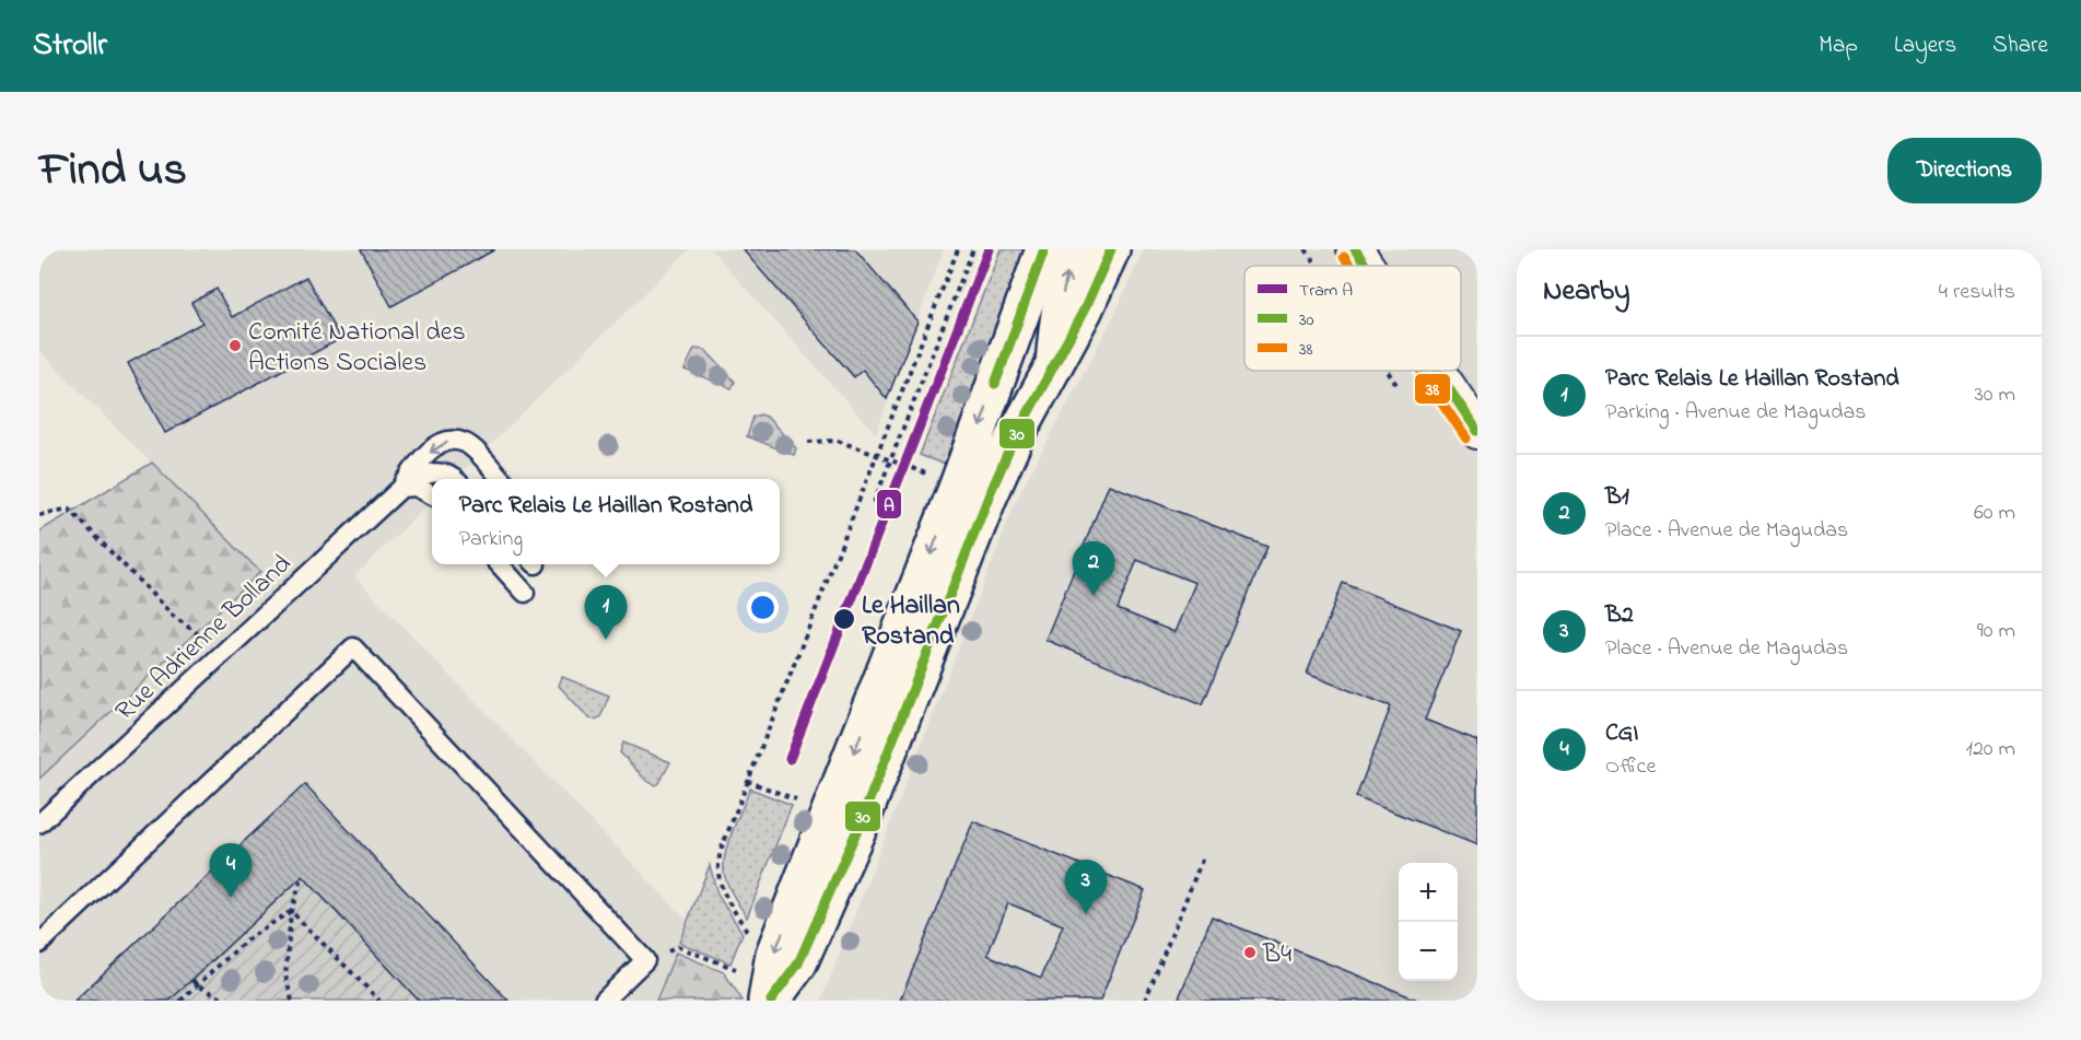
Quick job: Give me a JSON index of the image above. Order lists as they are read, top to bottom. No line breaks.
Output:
{"streets":{"lane":["Rue Adrienne Bolland"]},"places":["Comité National des Actions Sociales","Le Haillan Rostand","B4"],"lines":["tram line A","transit line 30","transit line 38"],"legend":["Tram A","30","38"],"page":{"header":"Strollr","nav":["Map","Layers","Share"],"title":"Find us","buttons":"Directions","heading":["Nearby","4 results"],"list":[{"mark":"1","name":"Parc Relais Le Haillan Rostand","note":"Parking · Avenue de Magudas","value":"30 m"},{"mark":"2","name":"B1","note":"Place · Avenue de Magudas","value":"60 m"},{"mark":"3","name":"B2","note":"Place · Avenue de Magudas","value":"90 m"},{"mark":"4","name":"CGI","note":"Office","value":"120 m"}],"popup":["Parc Relais Le Haillan Rostand","Parking"],"pins":["2","1","4","3"],"map_buttons":["+","−"]}}
